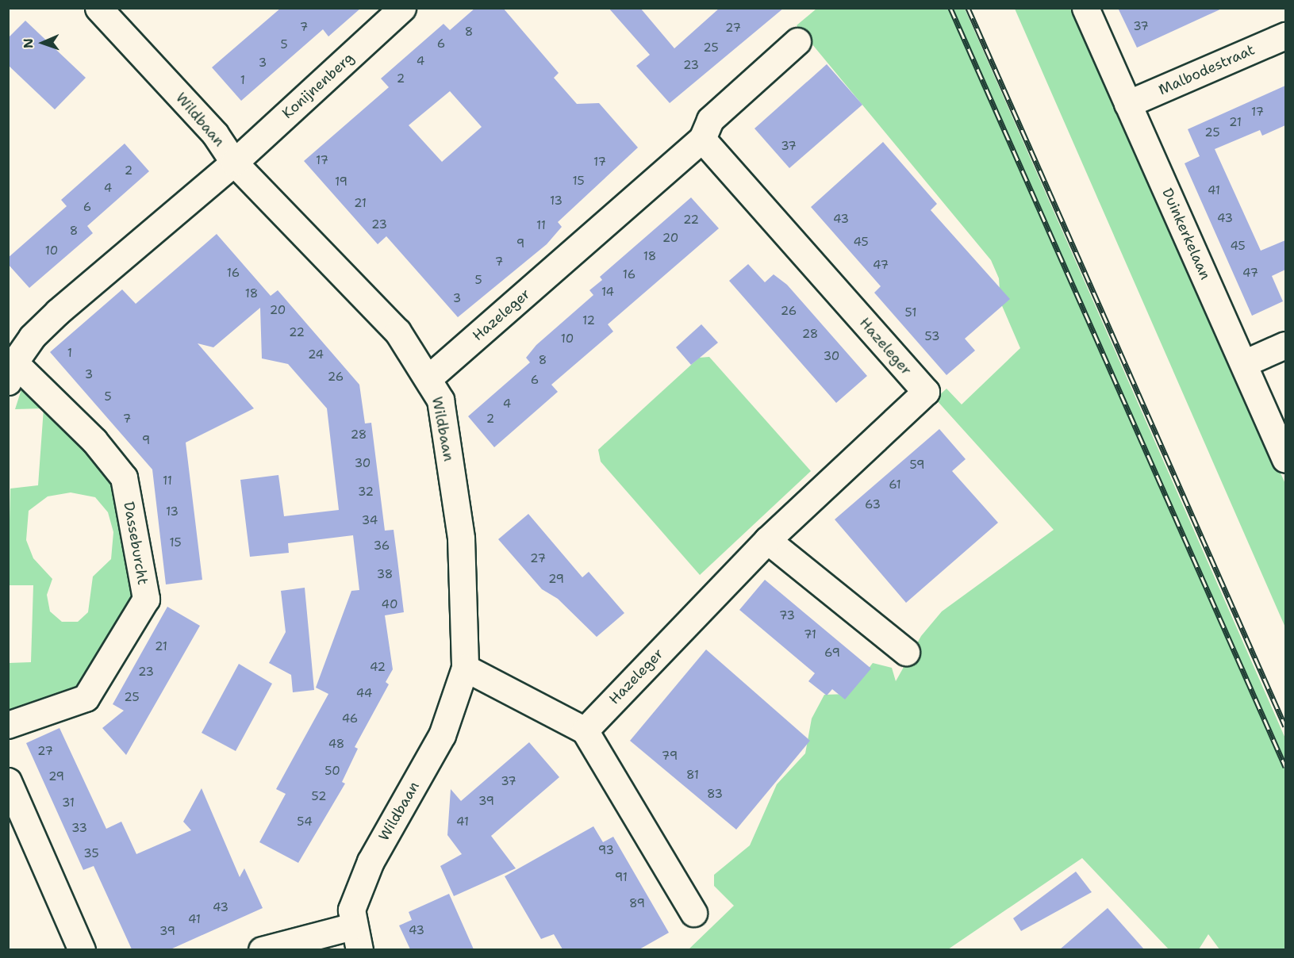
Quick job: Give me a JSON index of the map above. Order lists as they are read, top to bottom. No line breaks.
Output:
{"streets":{"street":["Malbodestraat","Konijnenberg","Wildbaan","Duinkerkelaan","Hazeleger","Dasseburcht"]},"crossings":[["Malbodestraat","Duinkerkelaan"],["Konijnenberg","Wildbaan"],["Konijnenberg","Dasseburcht"],["Wildbaan","Hazeleger"],["Wildbaan","Dasseburcht"]],"house_numbers":["37","7","27","8","6","5","25","4","3","23","2","1","17","21","25","37","17","17","2","15","19","4","41","13","21","6","43","43","22","23","11","8","20","45","9","45","10","18","7","47","16","47","16","5","14","18","3","20","26","51","12","22","28","53","10","1","24","30","8","3","26","6","5","4","7","2","28","9","30","59","11","61","32","63","13","34","15","36","27","38","29","40","73","71","21","69","42","23","44","25","46","48","27","79","50","81","29","37","83","52","39","31","54","41","33","93","35","91","89","43","41","43","39"],"north":"left"}
